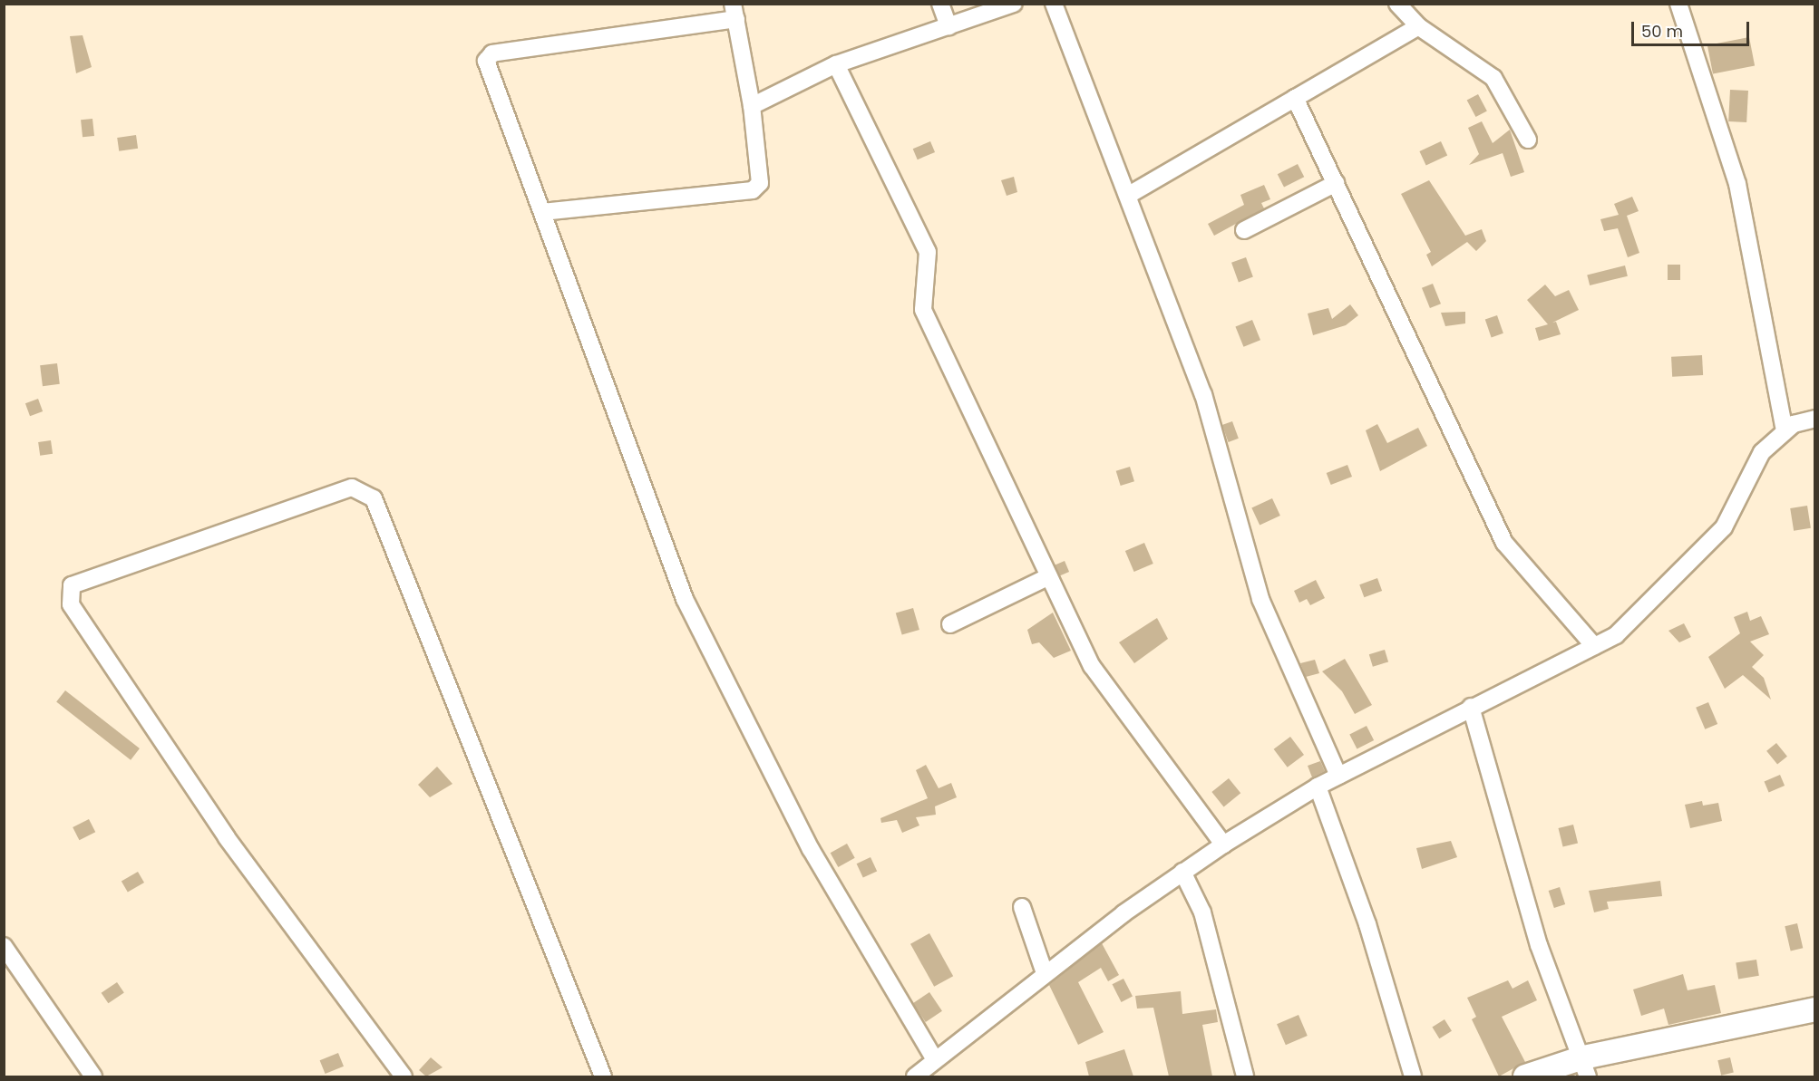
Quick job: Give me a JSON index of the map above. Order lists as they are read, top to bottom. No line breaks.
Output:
{"scale_bar":"50 m"}
